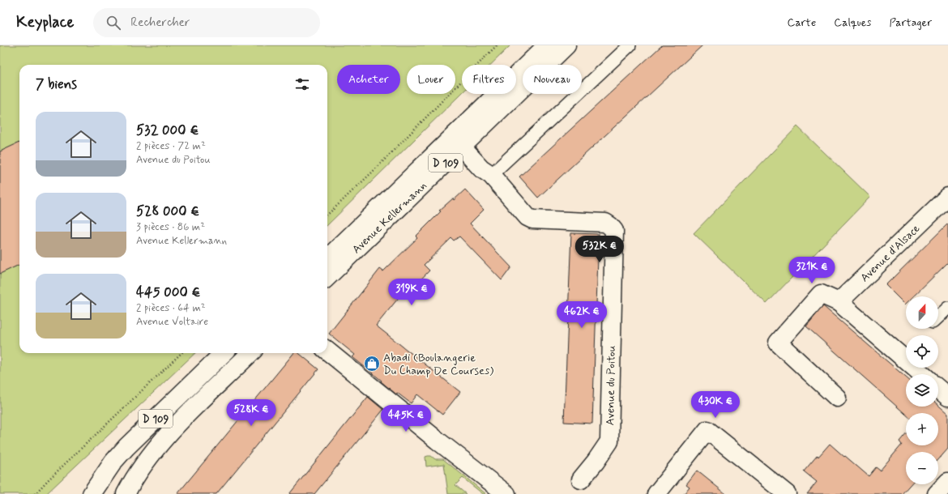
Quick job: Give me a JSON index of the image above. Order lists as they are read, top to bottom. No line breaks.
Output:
{"streets":{"street":["D 109","Avenue Kellermann","Avenue d'Alsace","Avenue du Poitou"]},"crossings":[["Avenue Kellermann","Avenue du Poitou"]],"places":{"shop":["Abadi (Boulangerie Du Champ De Courses)"]},"north":"top","page":{"header":"Keyplace","search":"Rechercher","nav":["Carte","Calques","Partager"],"chip":["Acheter","Louer","Filtres","Nouveau"],"heading":"7 biens","list":[{"name":"532 000 €","note":"2 pièces · 72 m² · Avenue du Poitou"},{"name":"528 000 €","note":"3 pièces · 86 m² · Avenue Kellermann"},{"name":"445 000 €","note":"2 pièces · 64 m² · Avenue Voltaire"}],"price":["532K €","321K €","319K €","462K €","430K €","528K €","445K €"],"map_buttons":["+","−"]}}
